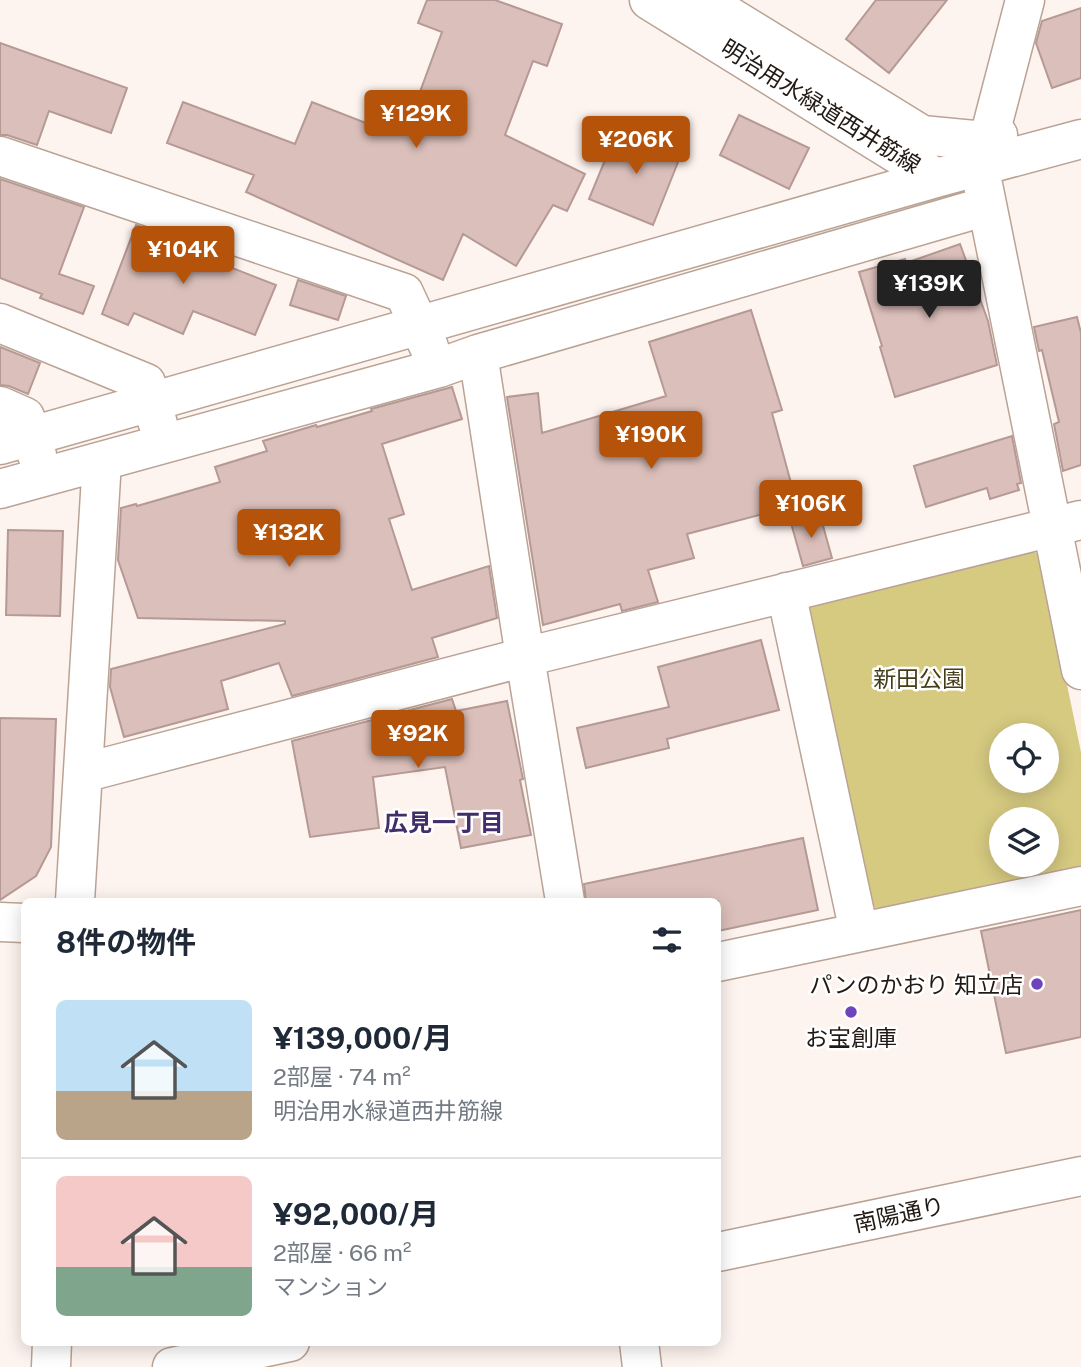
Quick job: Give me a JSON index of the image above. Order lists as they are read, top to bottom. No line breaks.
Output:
{"streets":{"street":["明治用水緑道西井筋線","南陽通り"]},"districts":["広見一丁目"],"parks":["新田公園"],"places":["パンのかおり 知立店","お宝創庫"],"page":{"price":["¥129K","¥206K","¥104K","¥139K","¥190K","¥106K","¥132K","¥92K"],"heading":"8件の物件","list":[{"name":"¥139,000/月","note":"2部屋 · 74 m² · 明治用水緑道西井筋線"},{"name":"¥92,000/月","note":"2部屋 · 66 m² · マンション"}]}}
